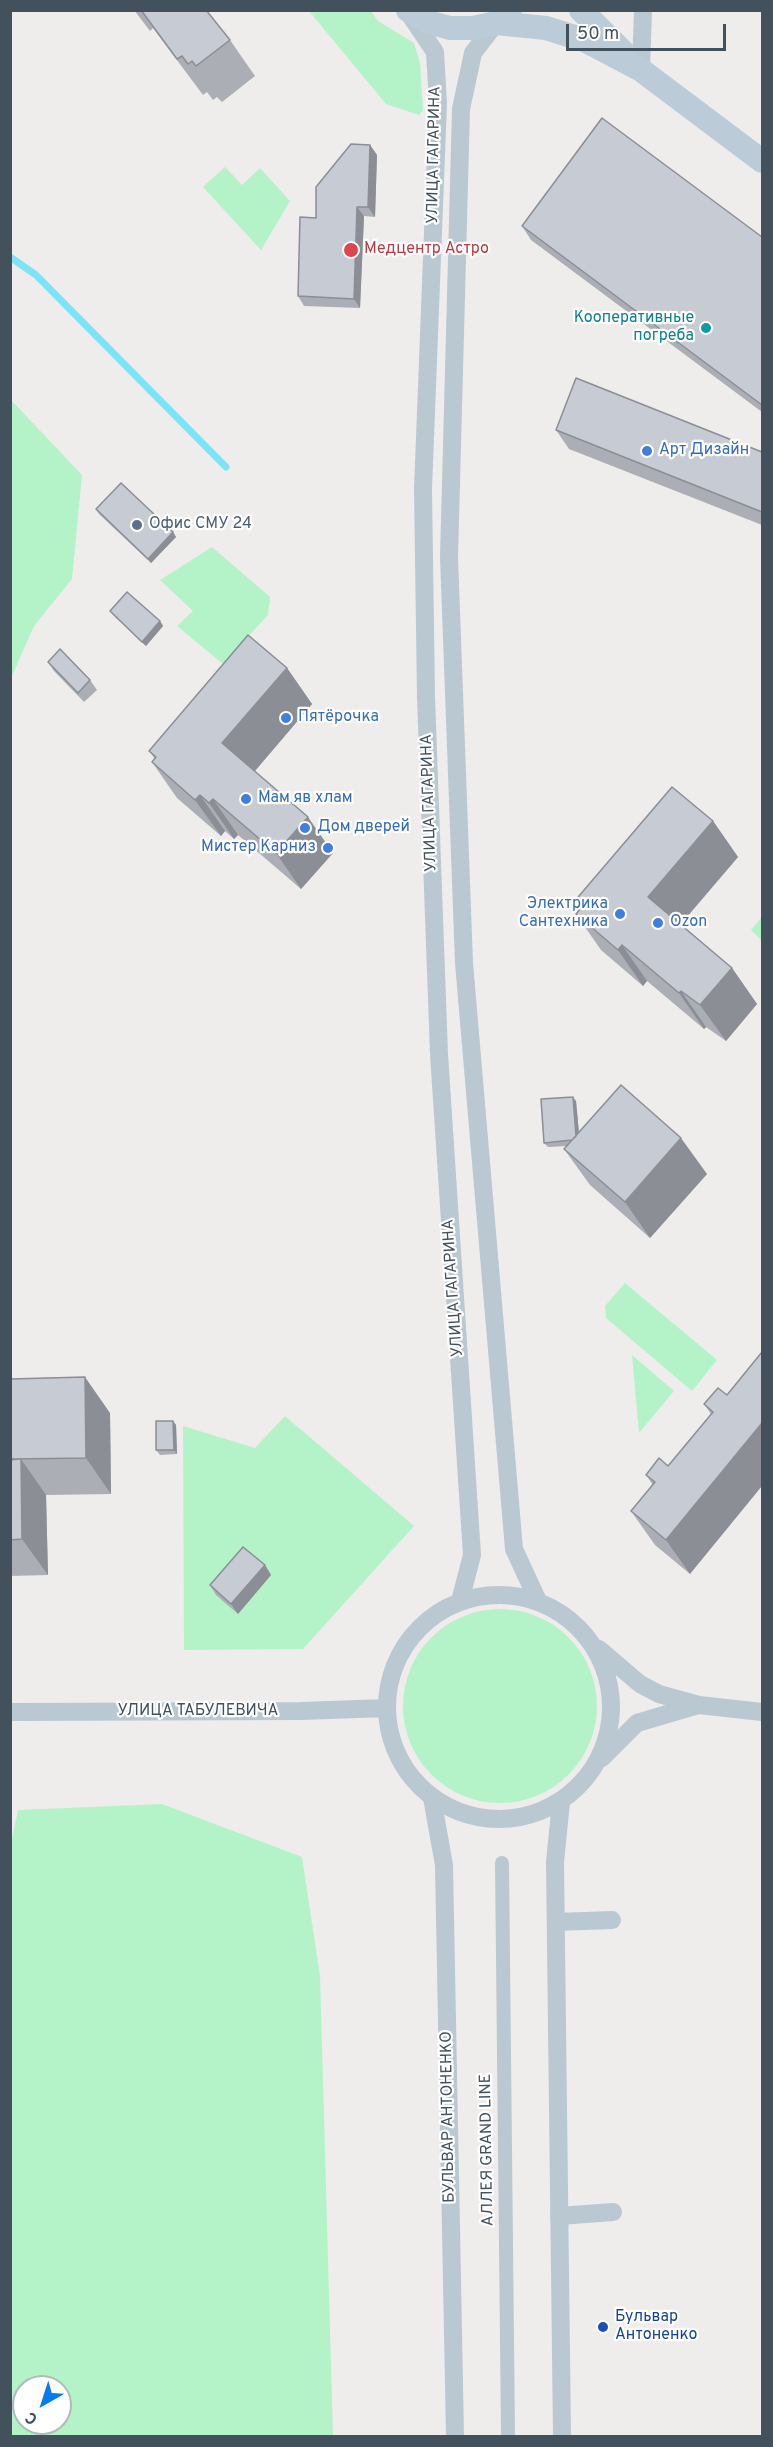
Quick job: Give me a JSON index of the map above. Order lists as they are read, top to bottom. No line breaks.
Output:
{"streets":{"street":["УЛИЦА ГАГАРИНА","УЛИЦА ТАБУЛЕВИЧА","БУЛЬВАР АНТОНЕНКО","АЛЛЕЯ GRAND LINE"]},"places":["Медцентр Астро","Кооперативные погреба","Арт Дизайн","Офис СМУ 24","Пятёрочка","Мам яв хлам","Дом дверей","Мистер Карниз","Электрика Сантехника","Ozon","Бульвар Антоненко"],"scale_bar":"50 m","north":"bottom left"}
